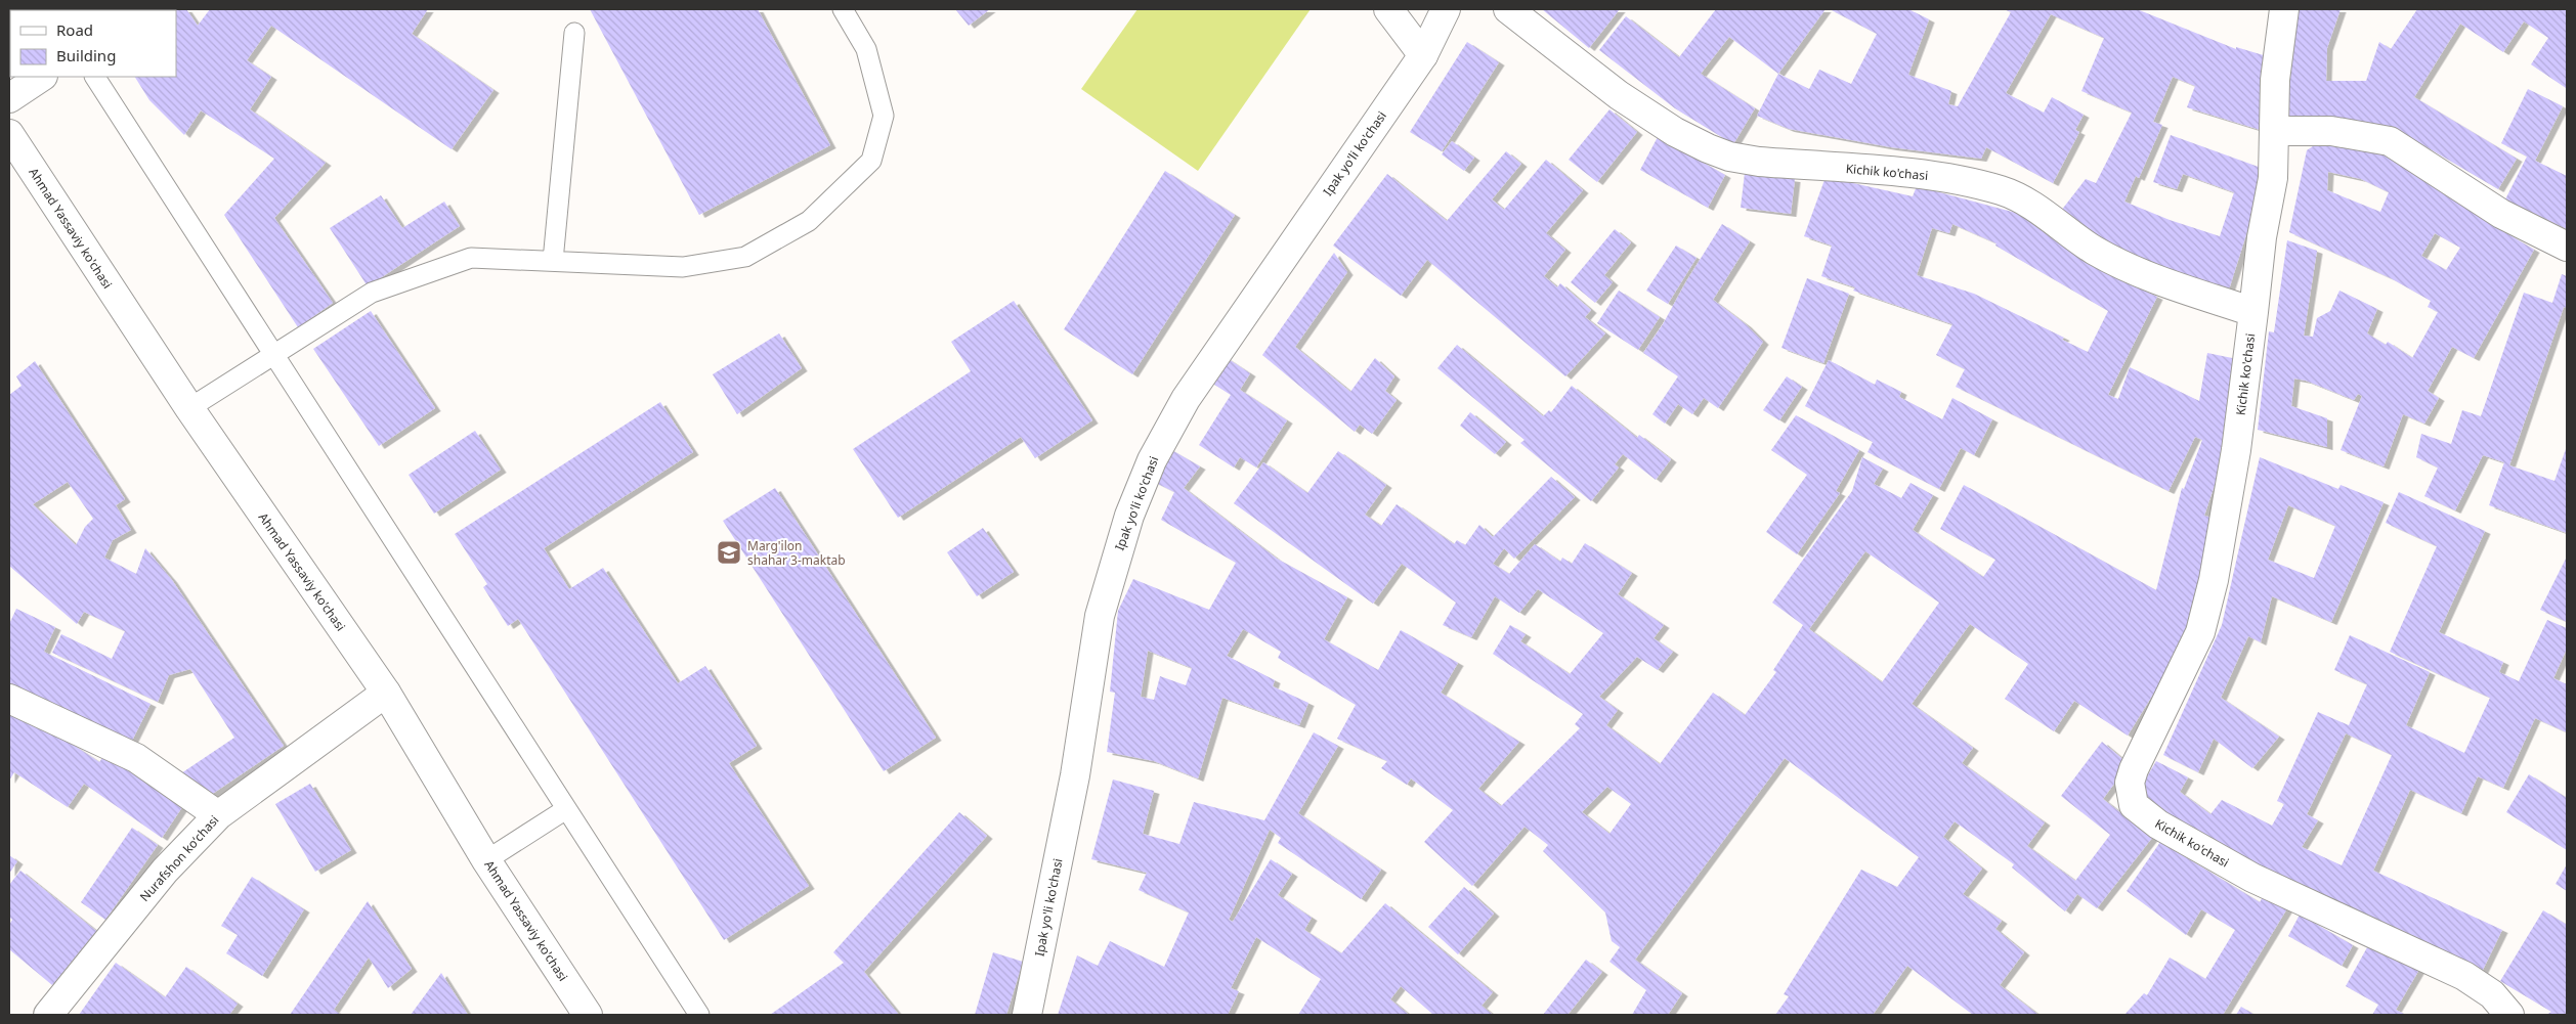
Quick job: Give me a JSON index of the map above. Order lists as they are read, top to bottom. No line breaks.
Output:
{"streets":{"street":["Ipak yo'li ko'chasi","Kichik ko'chasi","Ahmad Yassaviy ko'chasi","Nurafshon koʻchasi"]},"crossings":[["Ahmad Yassaviy ko'chasi","Nurafshon koʻchasi"]],"places":{"school or university":["Marg'ilon shahar 3-maktab"]},"legend":["Road","Building"]}
